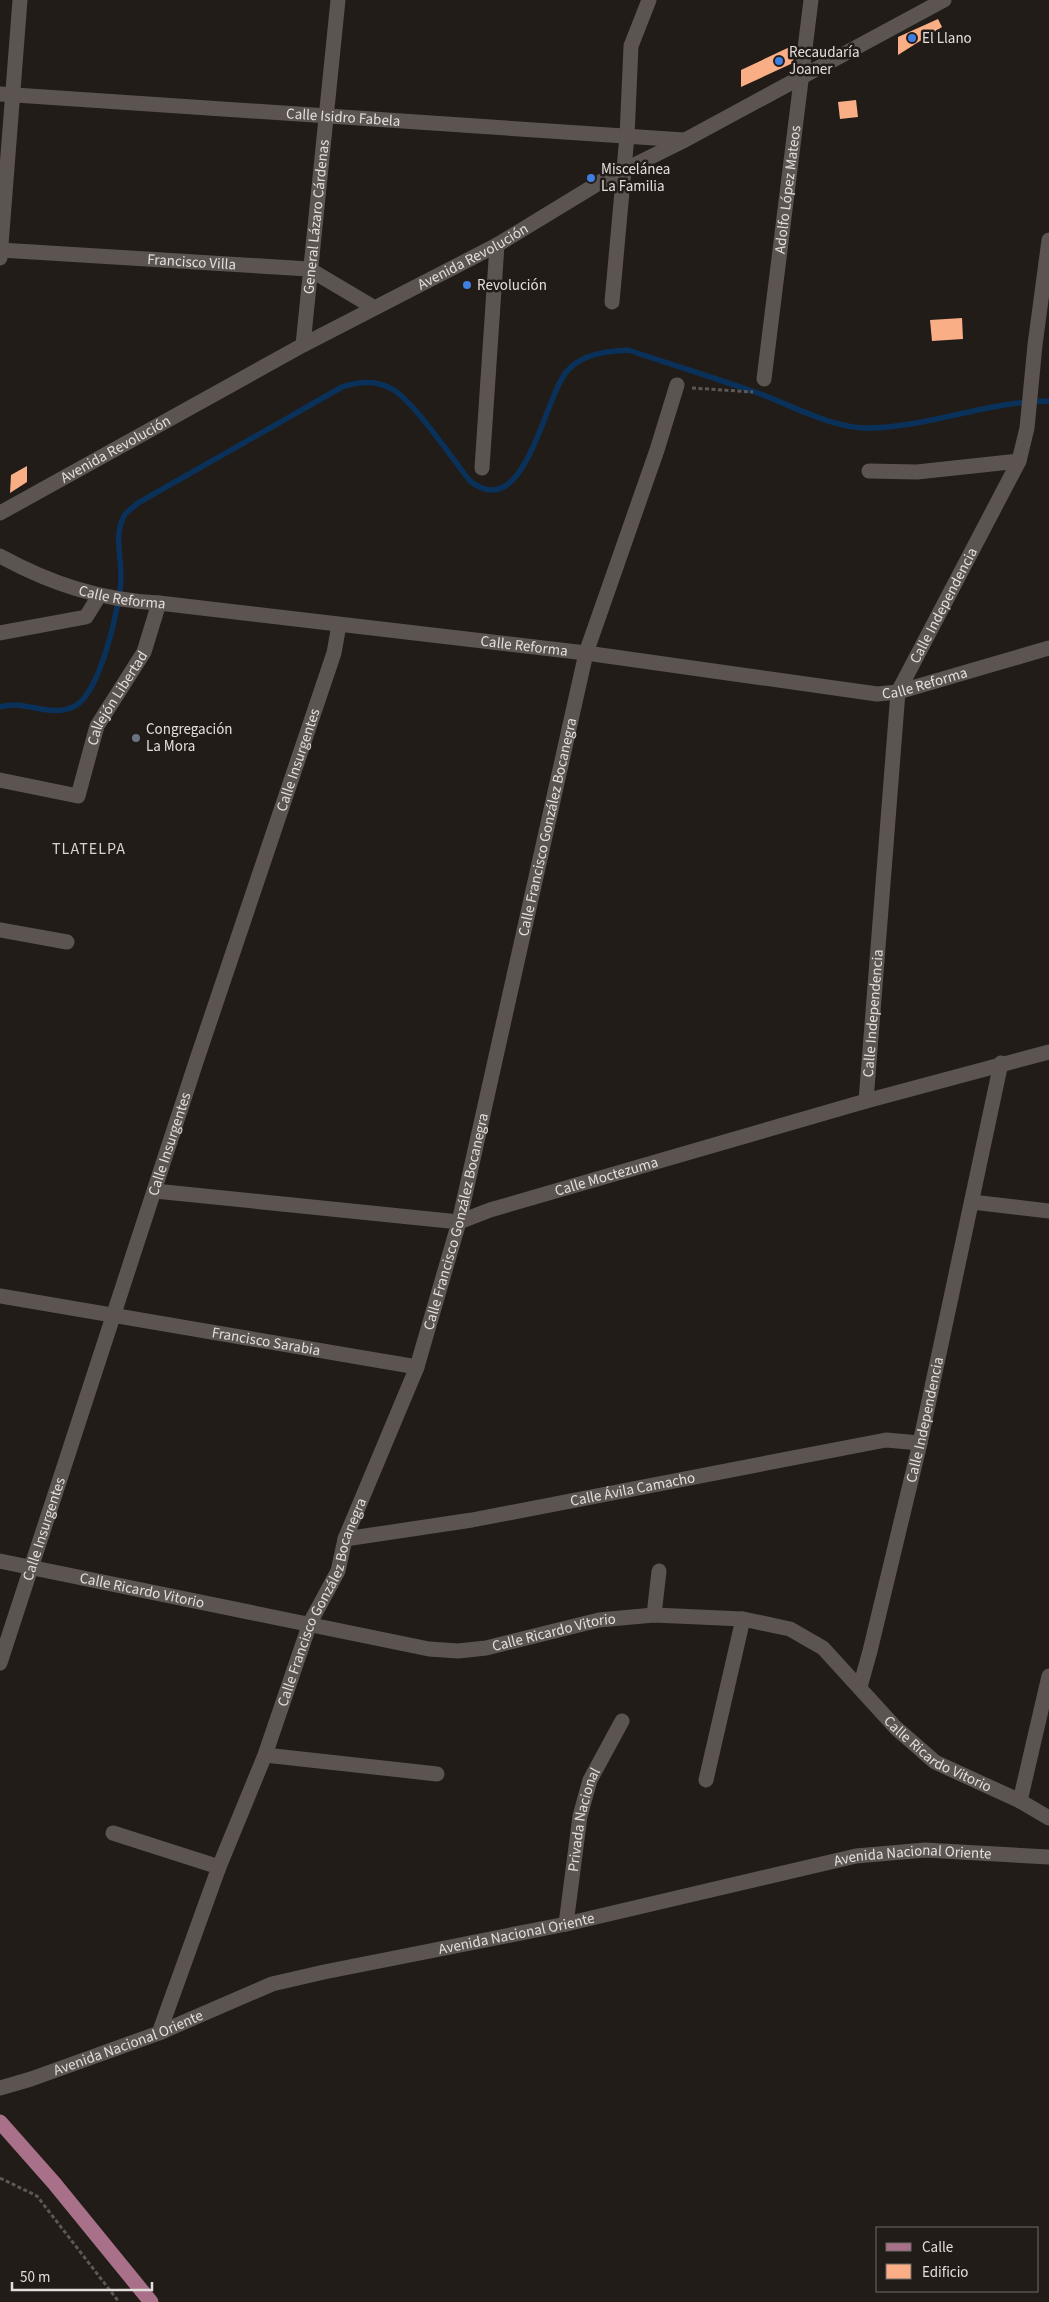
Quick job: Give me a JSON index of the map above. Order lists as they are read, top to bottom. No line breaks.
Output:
{"streets":{"street":["Calle Isidro Fabela","Adolfo López Mateos","General Lázaro Cárdenas","Avenida Revolución","Francisco Villa","Calle Reforma","Calle Independencia","Callejón Libertad","Calle Insurgentes","Calle Francisco González Bocanegra","Calle Moctezuma","Francisco Sarabia","Calle Ávila Camacho","Calle Ricardo Vitorio","Privada Nacional","Avenida Nacional Oriente"]},"crossings":[["Calle Isidro Fabela","General Lázaro Cárdenas"],["Calle Isidro Fabela","Avenida Revolución"],["Adolfo López Mateos","Avenida Revolución"],["General Lázaro Cárdenas","Avenida Revolución"],["General Lázaro Cárdenas","Francisco Villa"],["Avenida Revolución","Francisco Villa"],["Calle Reforma","Calle Independencia"],["Calle Reforma","Callejón Libertad"],["Calle Reforma","Calle Insurgentes"],["Calle Reforma","Calle Francisco González Bocanegra"],["Calle Independencia","Calle Moctezuma"],["Calle Independencia","Calle Ávila Camacho"],["Calle Independencia","Calle Ricardo Vitorio"],["Calle Insurgentes","Calle Moctezuma"],["Calle Insurgentes","Francisco Sarabia"],["Calle Insurgentes","Calle Ricardo Vitorio"],["Calle Francisco González Bocanegra","Calle Moctezuma"],["Calle Francisco González Bocanegra","Francisco Sarabia"],["Calle Francisco González Bocanegra","Calle Ávila Camacho"],["Calle Francisco González Bocanegra","Calle Ricardo Vitorio"],["Calle Francisco González Bocanegra","Avenida Nacional Oriente"],["Privada Nacional","Avenida Nacional Oriente"]],"districts":["TLATELPA"],"places":["El Llano","Recaudaría Joaner","Miscelánea La Familia","Revolución","Congregación La Mora"],"legend":["Calle","Edificio"],"scale_bar":"50 m"}
